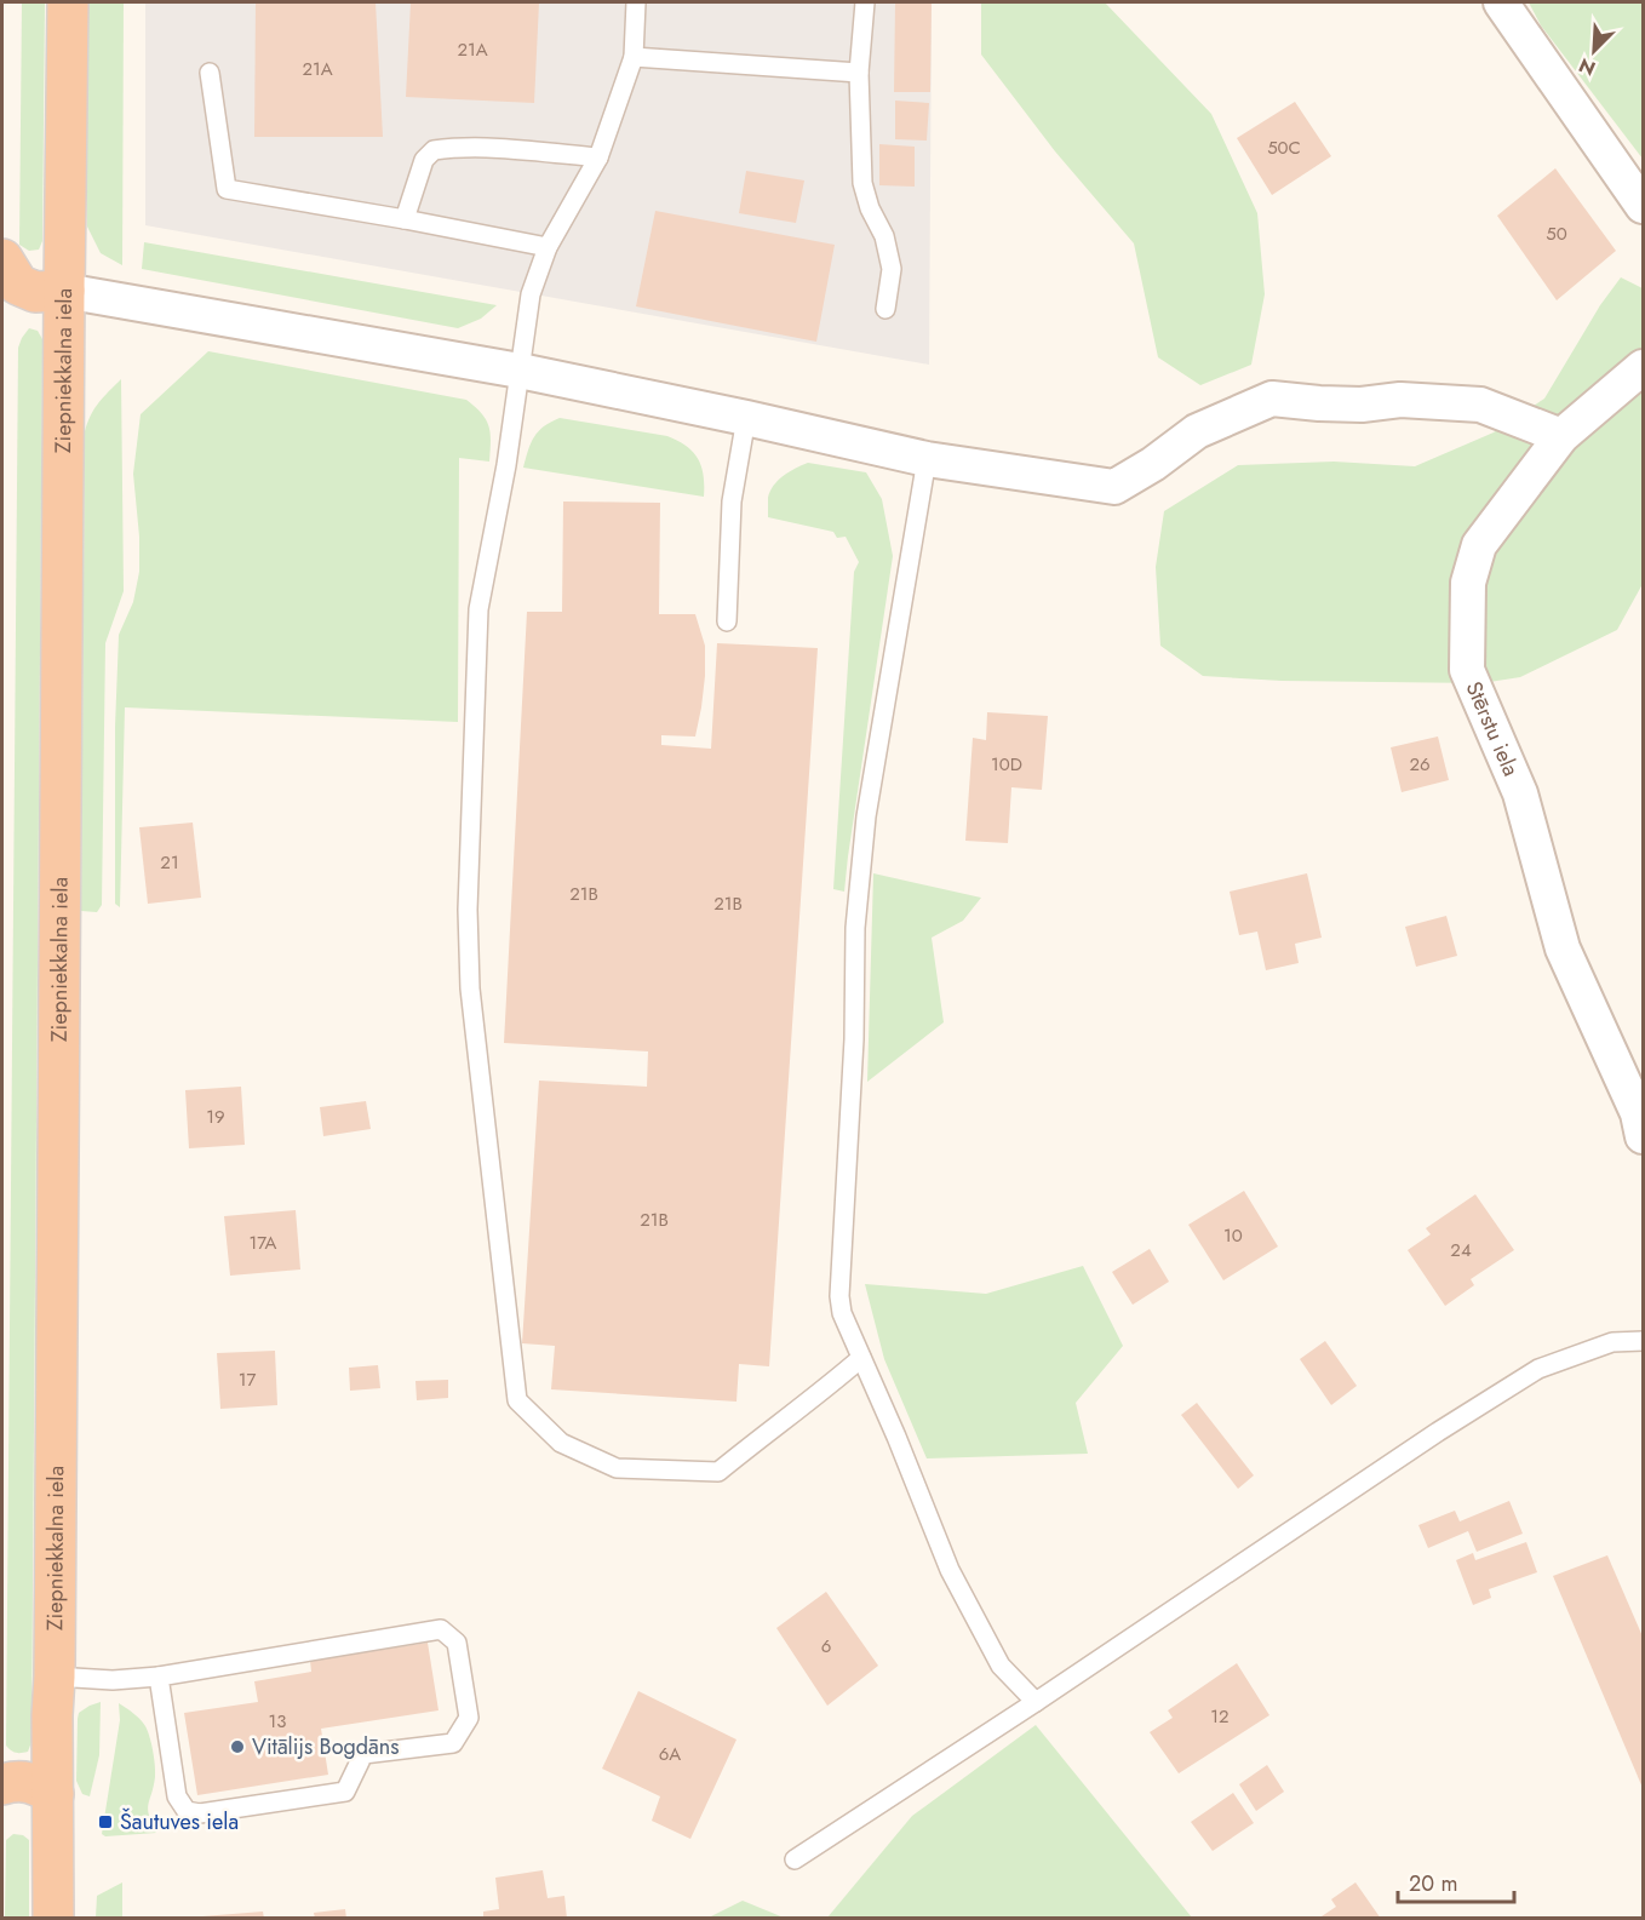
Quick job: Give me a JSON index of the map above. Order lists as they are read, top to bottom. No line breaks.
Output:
{"streets":{"highway":["Ziepniekkalna iela"],"street":["Stērstu iela"]},"places":{"other":["Vitālijs Bogdāns"],"transit":["Šautuves iela"]},"house_numbers":["21A","21A","50C","50","10D","26","21","21B","21B","19","21B","10","17A","24","17","6","12","13","6A"],"scale_bar":"20 m","north":"bottom left"}
